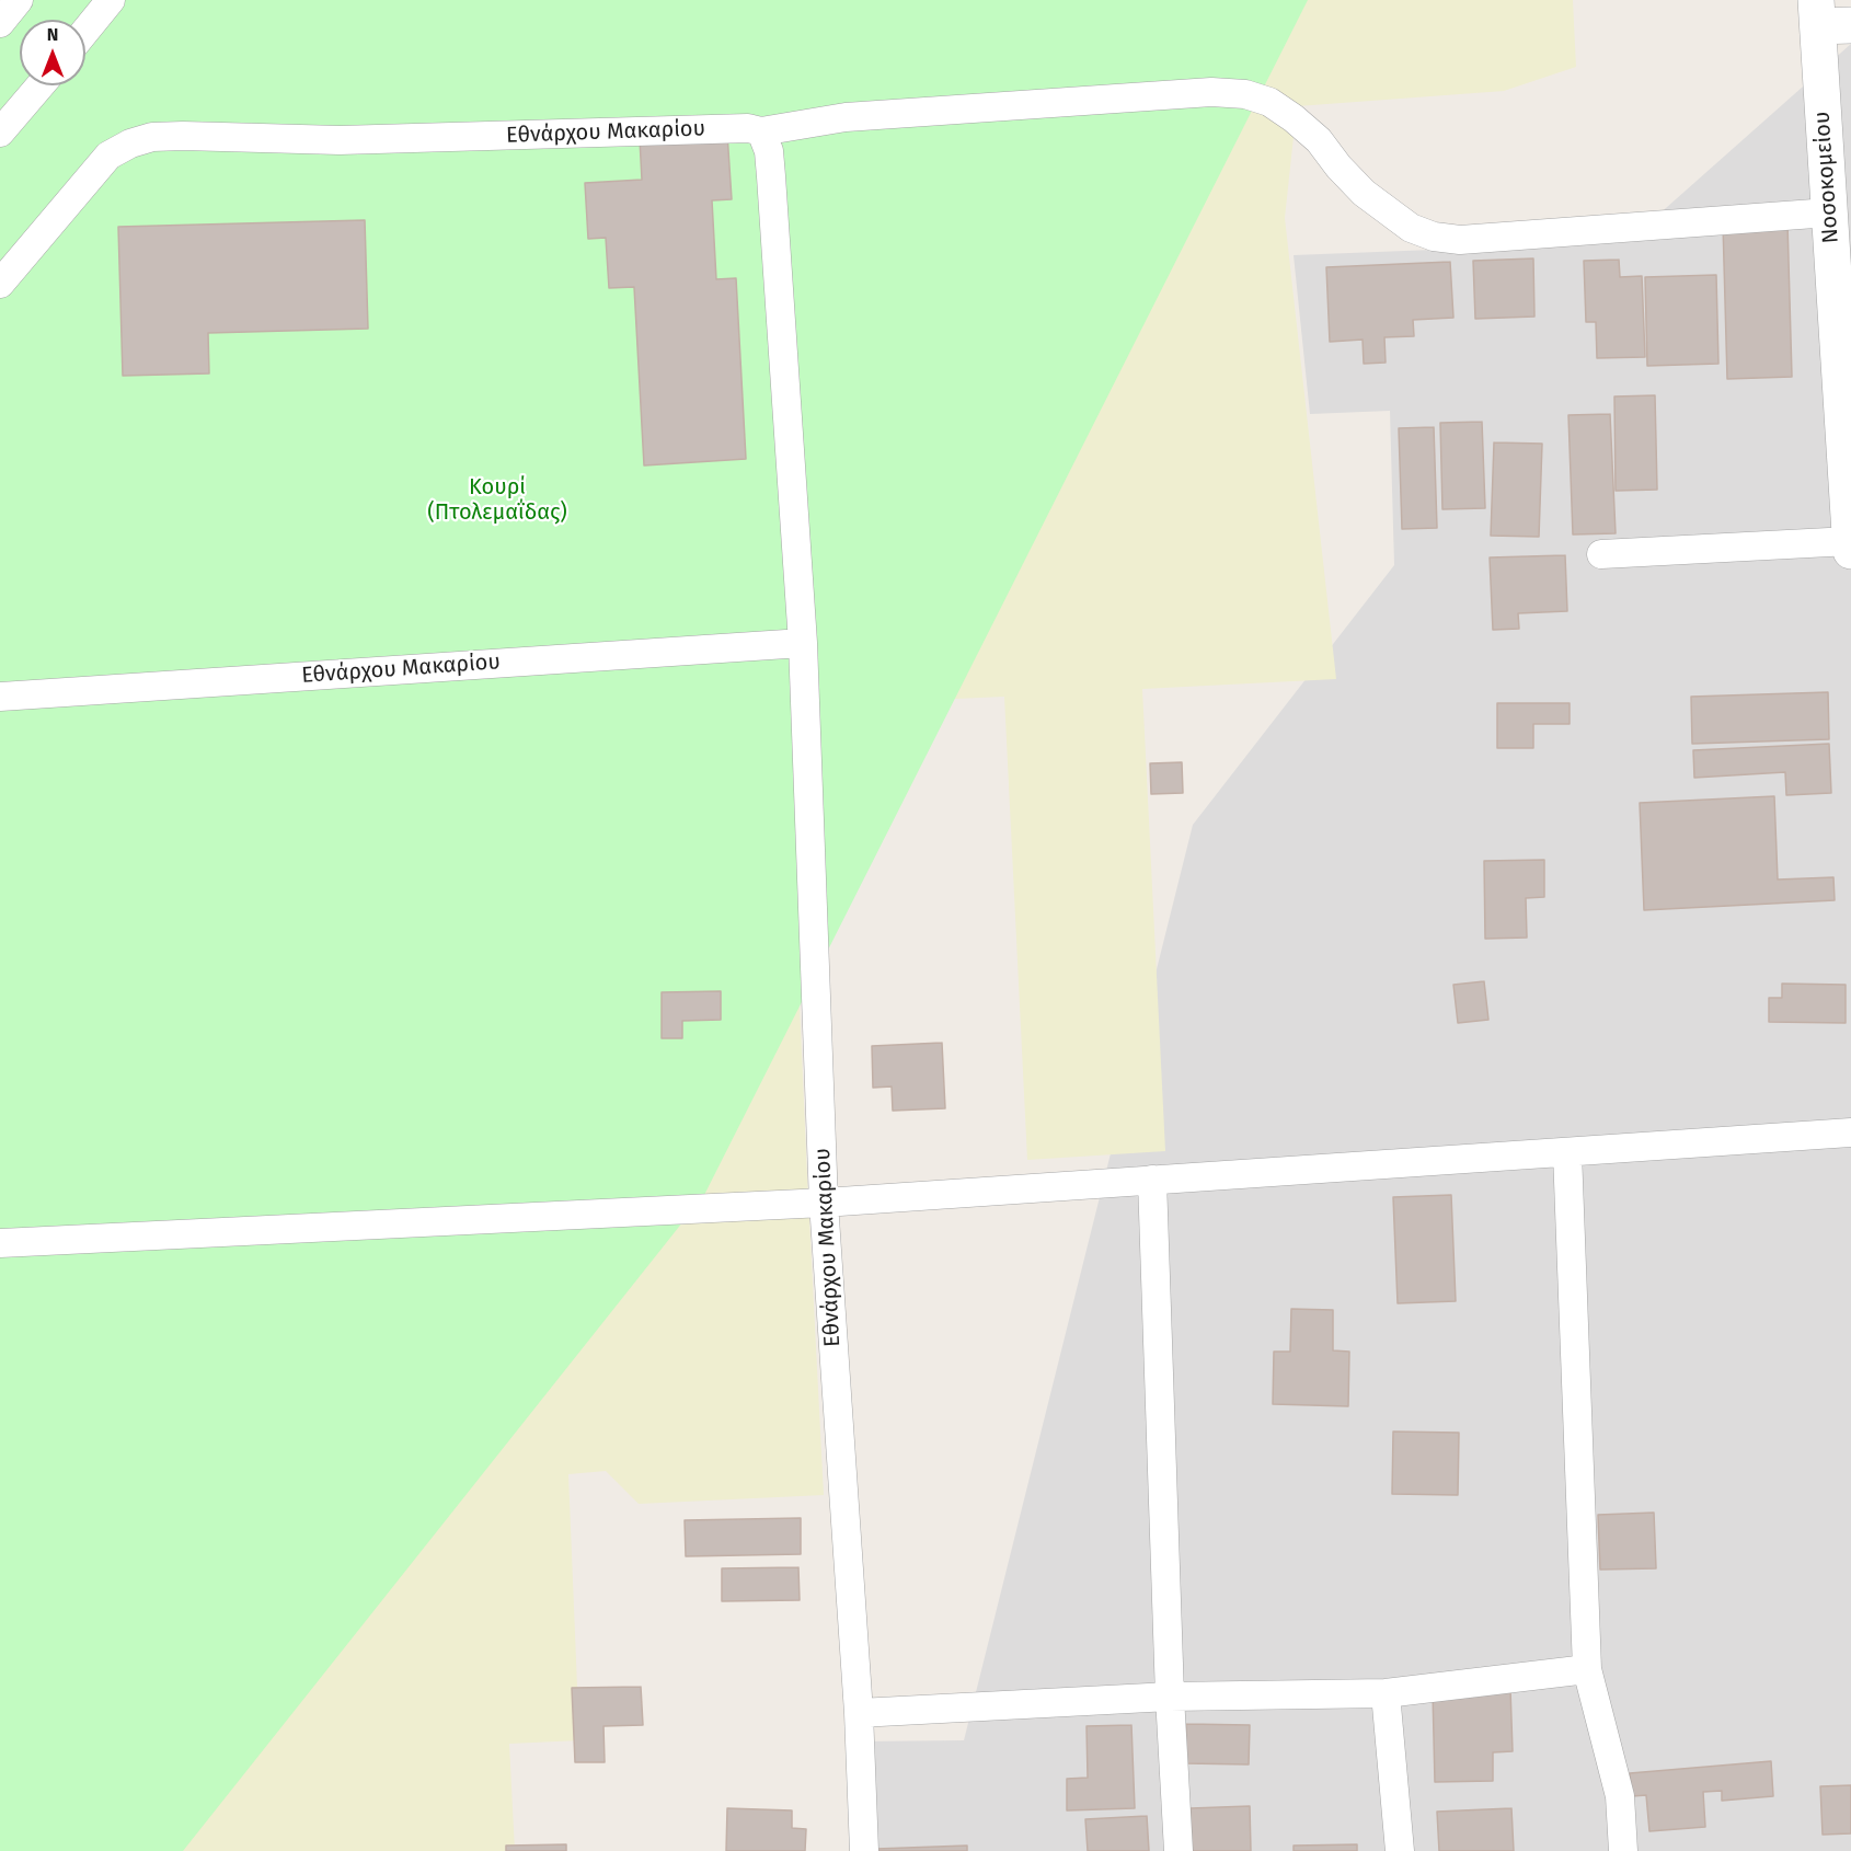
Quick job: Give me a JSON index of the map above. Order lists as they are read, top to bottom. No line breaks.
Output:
{"streets":{"street":["Εθνάρχου Μακαρίου","Νοσοκομείου"]},"parks":["Κουρί (Πτολεμαΐδας)"],"north":"top"}
